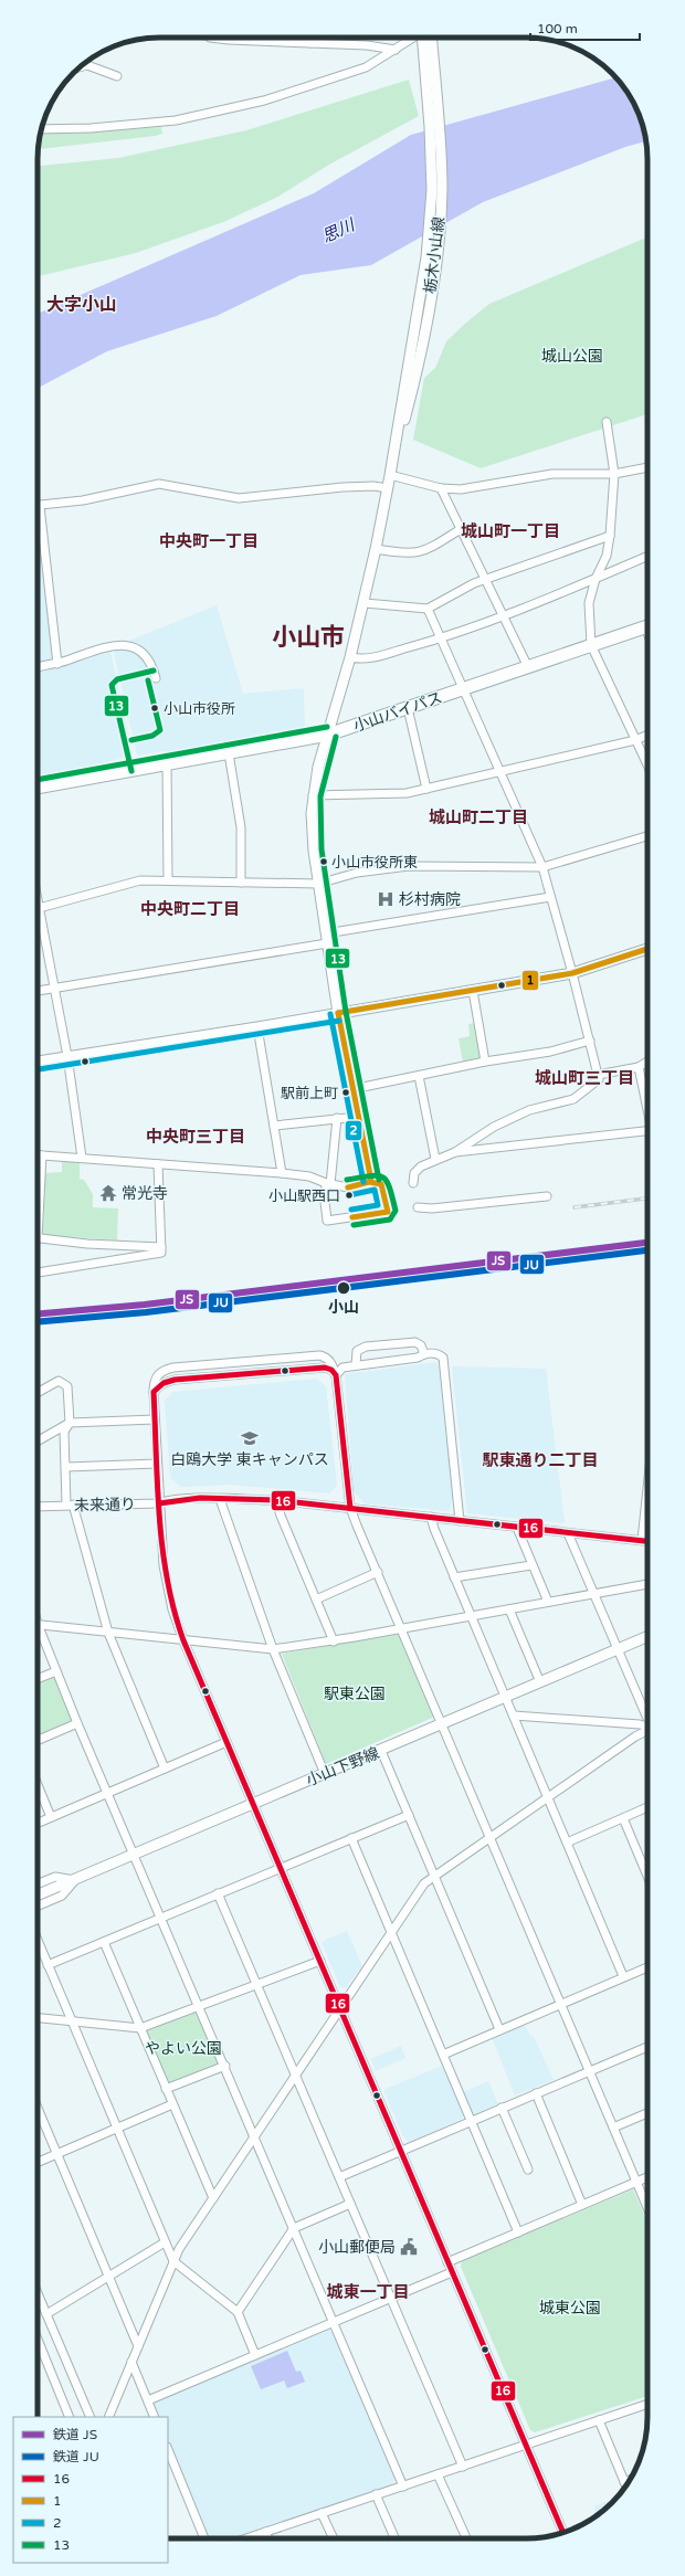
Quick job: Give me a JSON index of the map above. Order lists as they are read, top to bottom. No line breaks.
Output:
{"streets":{"highway":["小山バイパス"],"main road":["栃木小山線","小山下野線"],"street":["未来通り"]},"crossings":[["栃木小山線","小山バイパス"]],"districts":["大字小山","城山町一丁目","中央町一丁目","小山市","城山町二丁目","中央町二丁目","城山町三丁目","中央町三丁目","駅東通り二丁目","城東一丁目"],"water":["思川"],"parks":["城山公園","駅東公園","やよい公園","城東公園"],"places":{"other":["小山市役所","小山市役所東","駅前上町","小山駅西口","小山"],"hospital":["杉村病院"],"temple":["常光寺"],"school or university":["白鴎大学 東キャンパス"],"public building":["小山郵便局"]},"lines":["transit line 13","transit line 1","transit line 2","rail line JS","rail line JU","transit line 16"],"legend":["鉄道 JS","鉄道 JU","16","1","2","13"],"scale_bar":"100 m"}
